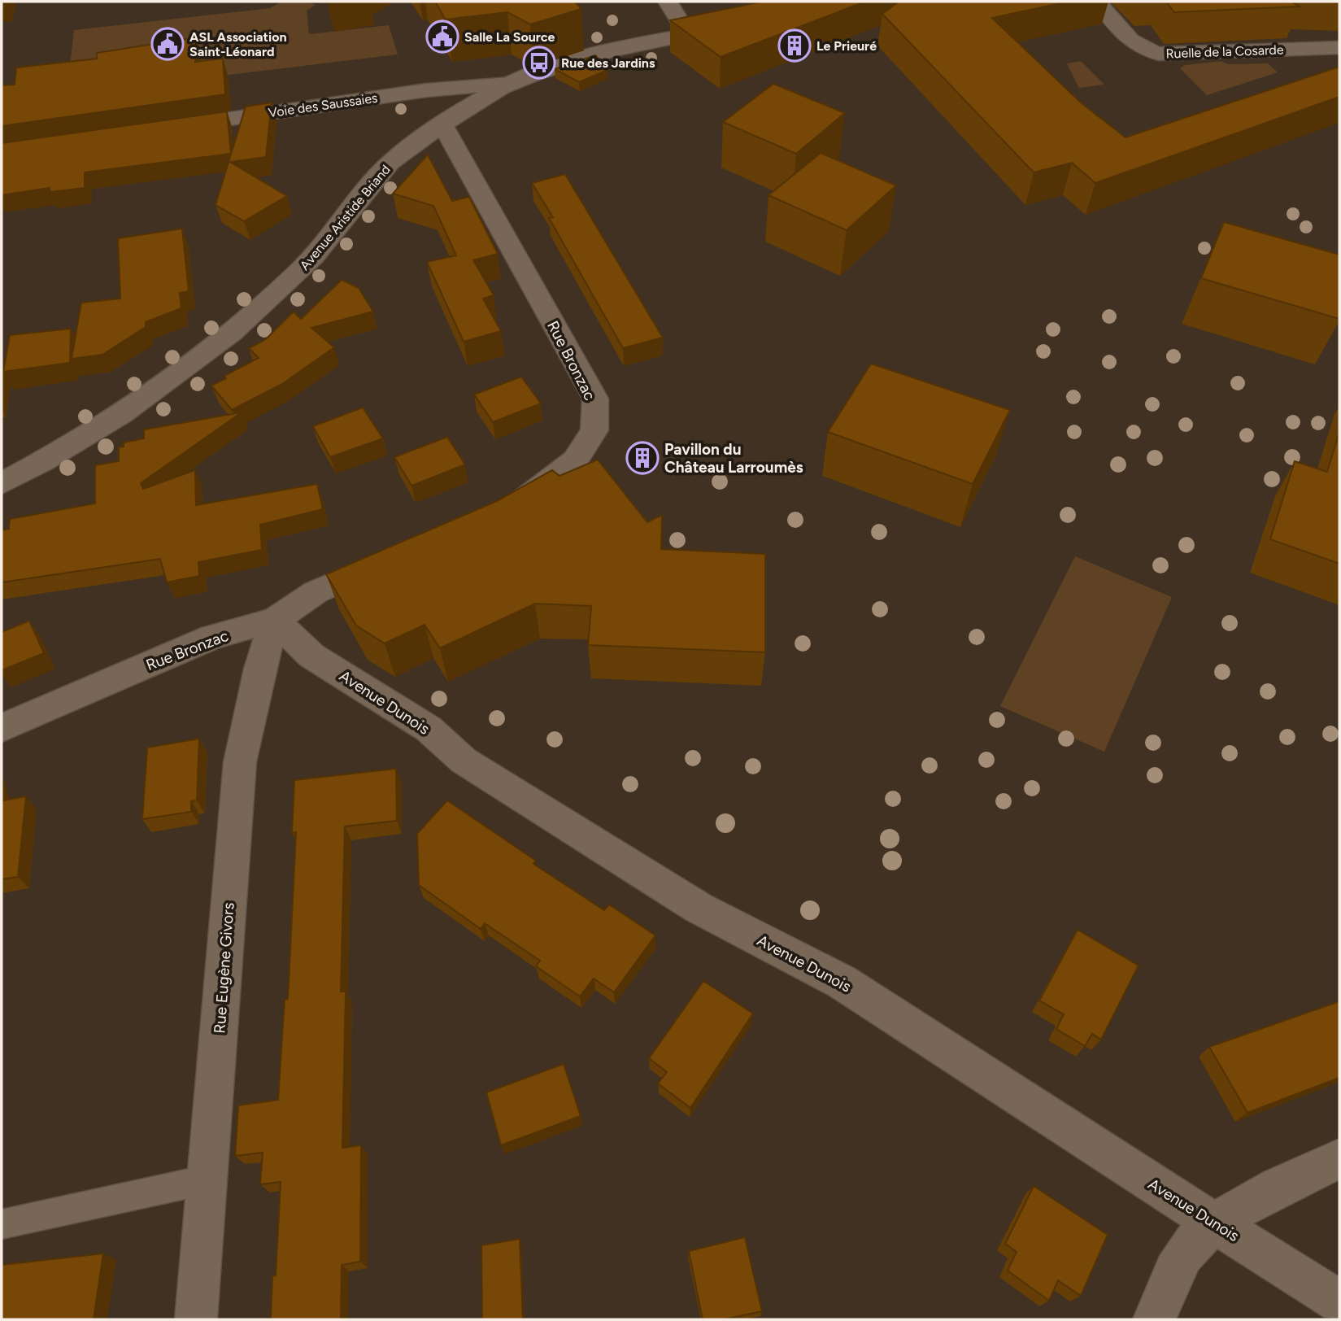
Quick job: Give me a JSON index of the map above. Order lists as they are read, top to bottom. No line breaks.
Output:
{"streets":{"street":["Ruelle de la Cosarde","Voie des Saussaies","Avenue Aristide Briand","Rue Bronzac","Avenue Dunois","Rue Eugène Givors"]},"crossings":[["Voie des Saussaies","Avenue Aristide Briand"],["Avenue Aristide Briand","Rue Bronzac"],["Rue Bronzac","Avenue Dunois"],["Rue Bronzac","Rue Eugène Givors"],["Avenue Dunois","Rue Eugène Givors"]],"places":{"public building":["Salle La Source","ASL Association Saint-Léonard"],"building":["Le Prieuré","Pavillon du Château Larroumès"],"bus stop":["Rue des Jardins"]}}
